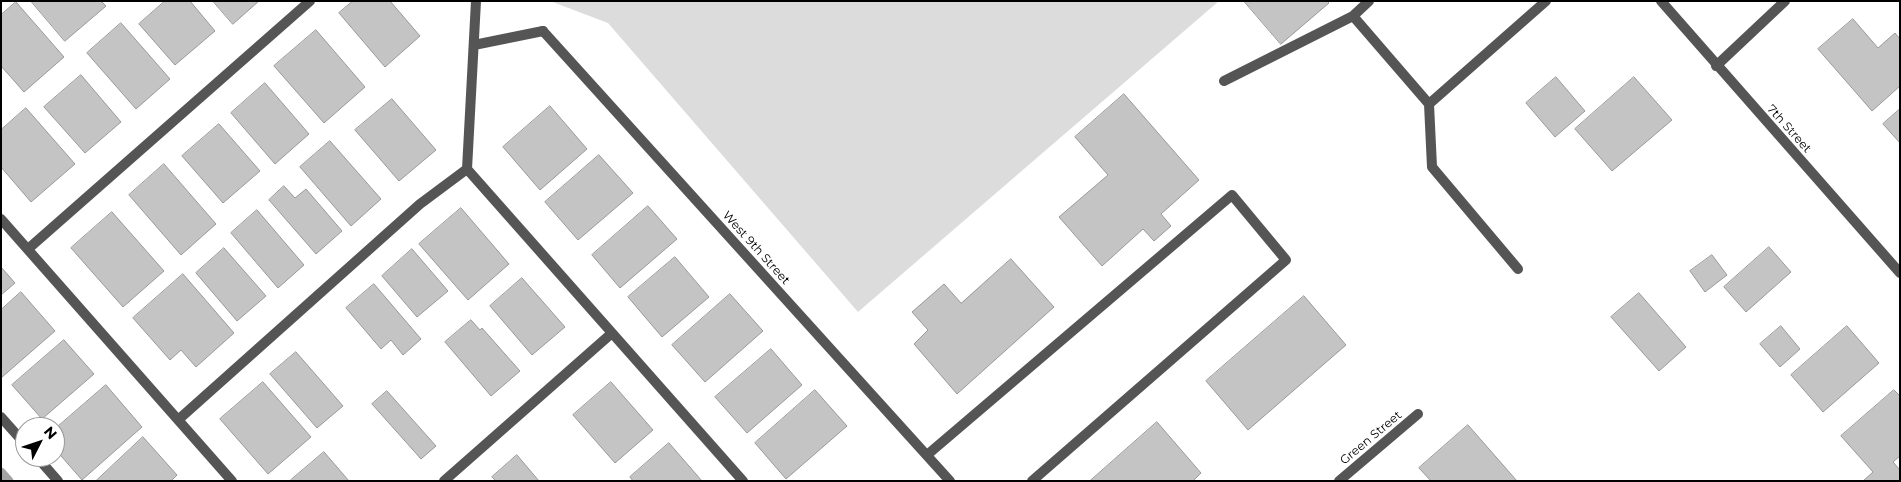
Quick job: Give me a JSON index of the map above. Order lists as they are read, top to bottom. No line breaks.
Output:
{"streets":{"street":["7th Street","West 9th Street","Green Street"]},"north":"top right"}
